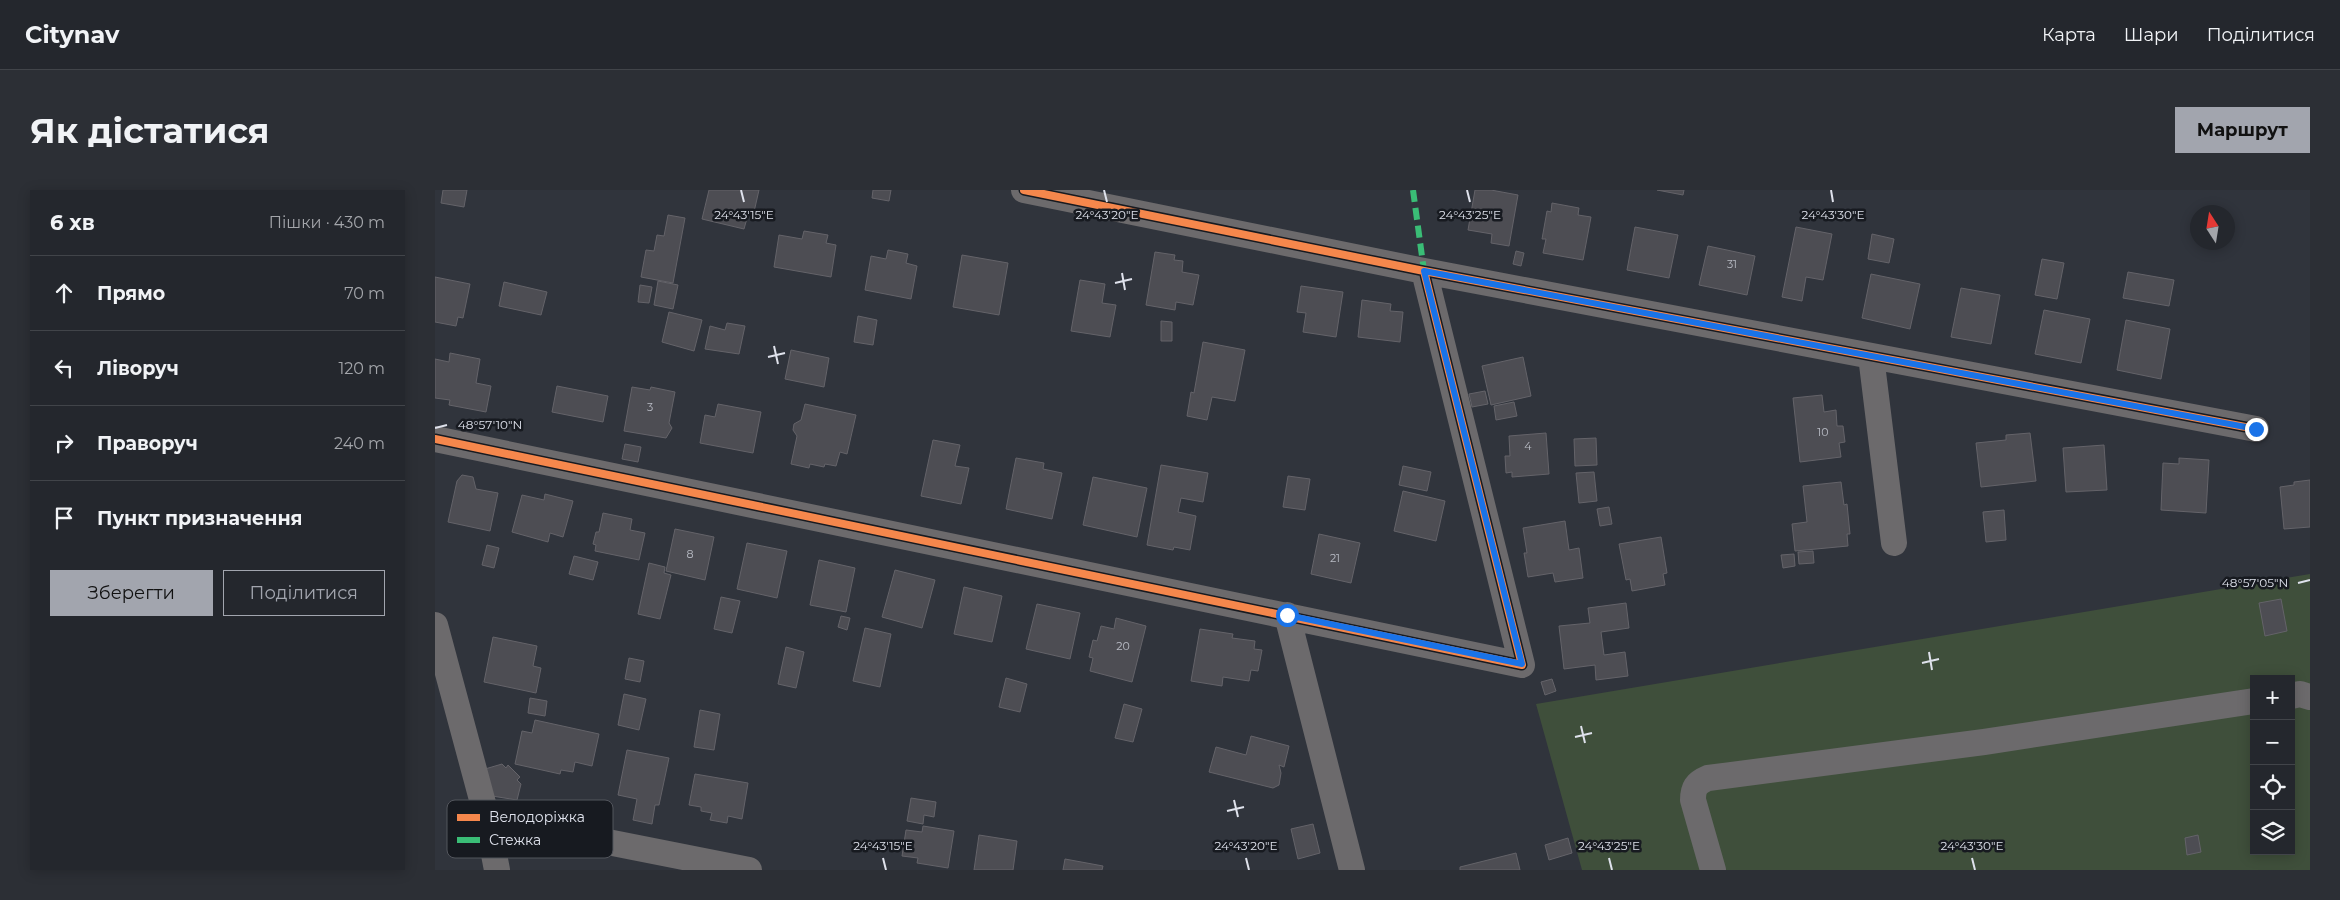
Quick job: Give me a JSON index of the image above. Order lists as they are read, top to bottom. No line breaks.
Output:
{"house_numbers":["31","3","10","4","8","21","20"],"legend":["Велодоріжка","Стежка"],"north":"top","page":{"header":"Citynav","nav":["Карта","Шари","Поділитися"],"buttons":["Маршрут",["Зберегти","Поділитися"]],"title":"Як дістатися","heading":["6 хв","Пішки · 430 m"],"list":[["Прямо","70 m"],["Ліворуч","120 m"],["Праворуч","240 m"],"Пункт призначення"],"map_buttons":["+","−"]},"coordinates":["24°43'15\"E","24°43'20\"E","24°43'25\"E","24°43'30\"E","48°57'10\"N","48°57'05\"N"]}
